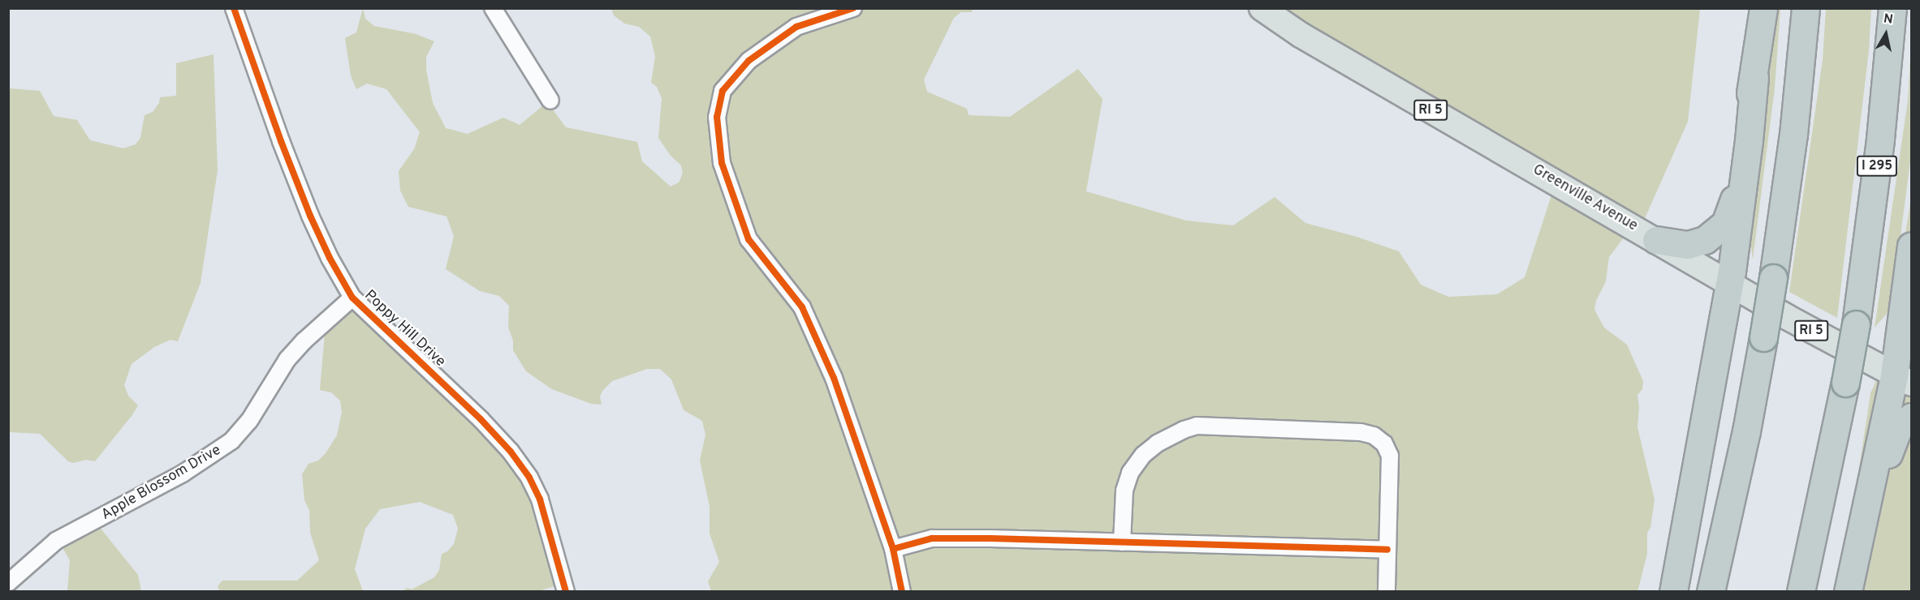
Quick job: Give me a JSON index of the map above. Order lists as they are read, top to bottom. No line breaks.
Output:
{"streets":{"highway":["I 295"],"main road":["RI 5","Greenville Avenue"],"street":["Poppy Hill Drive","Apple Blossom Drive"]},"crossings":[["Poppy Hill Drive","Apple Blossom Drive"]],"north":"top"}
